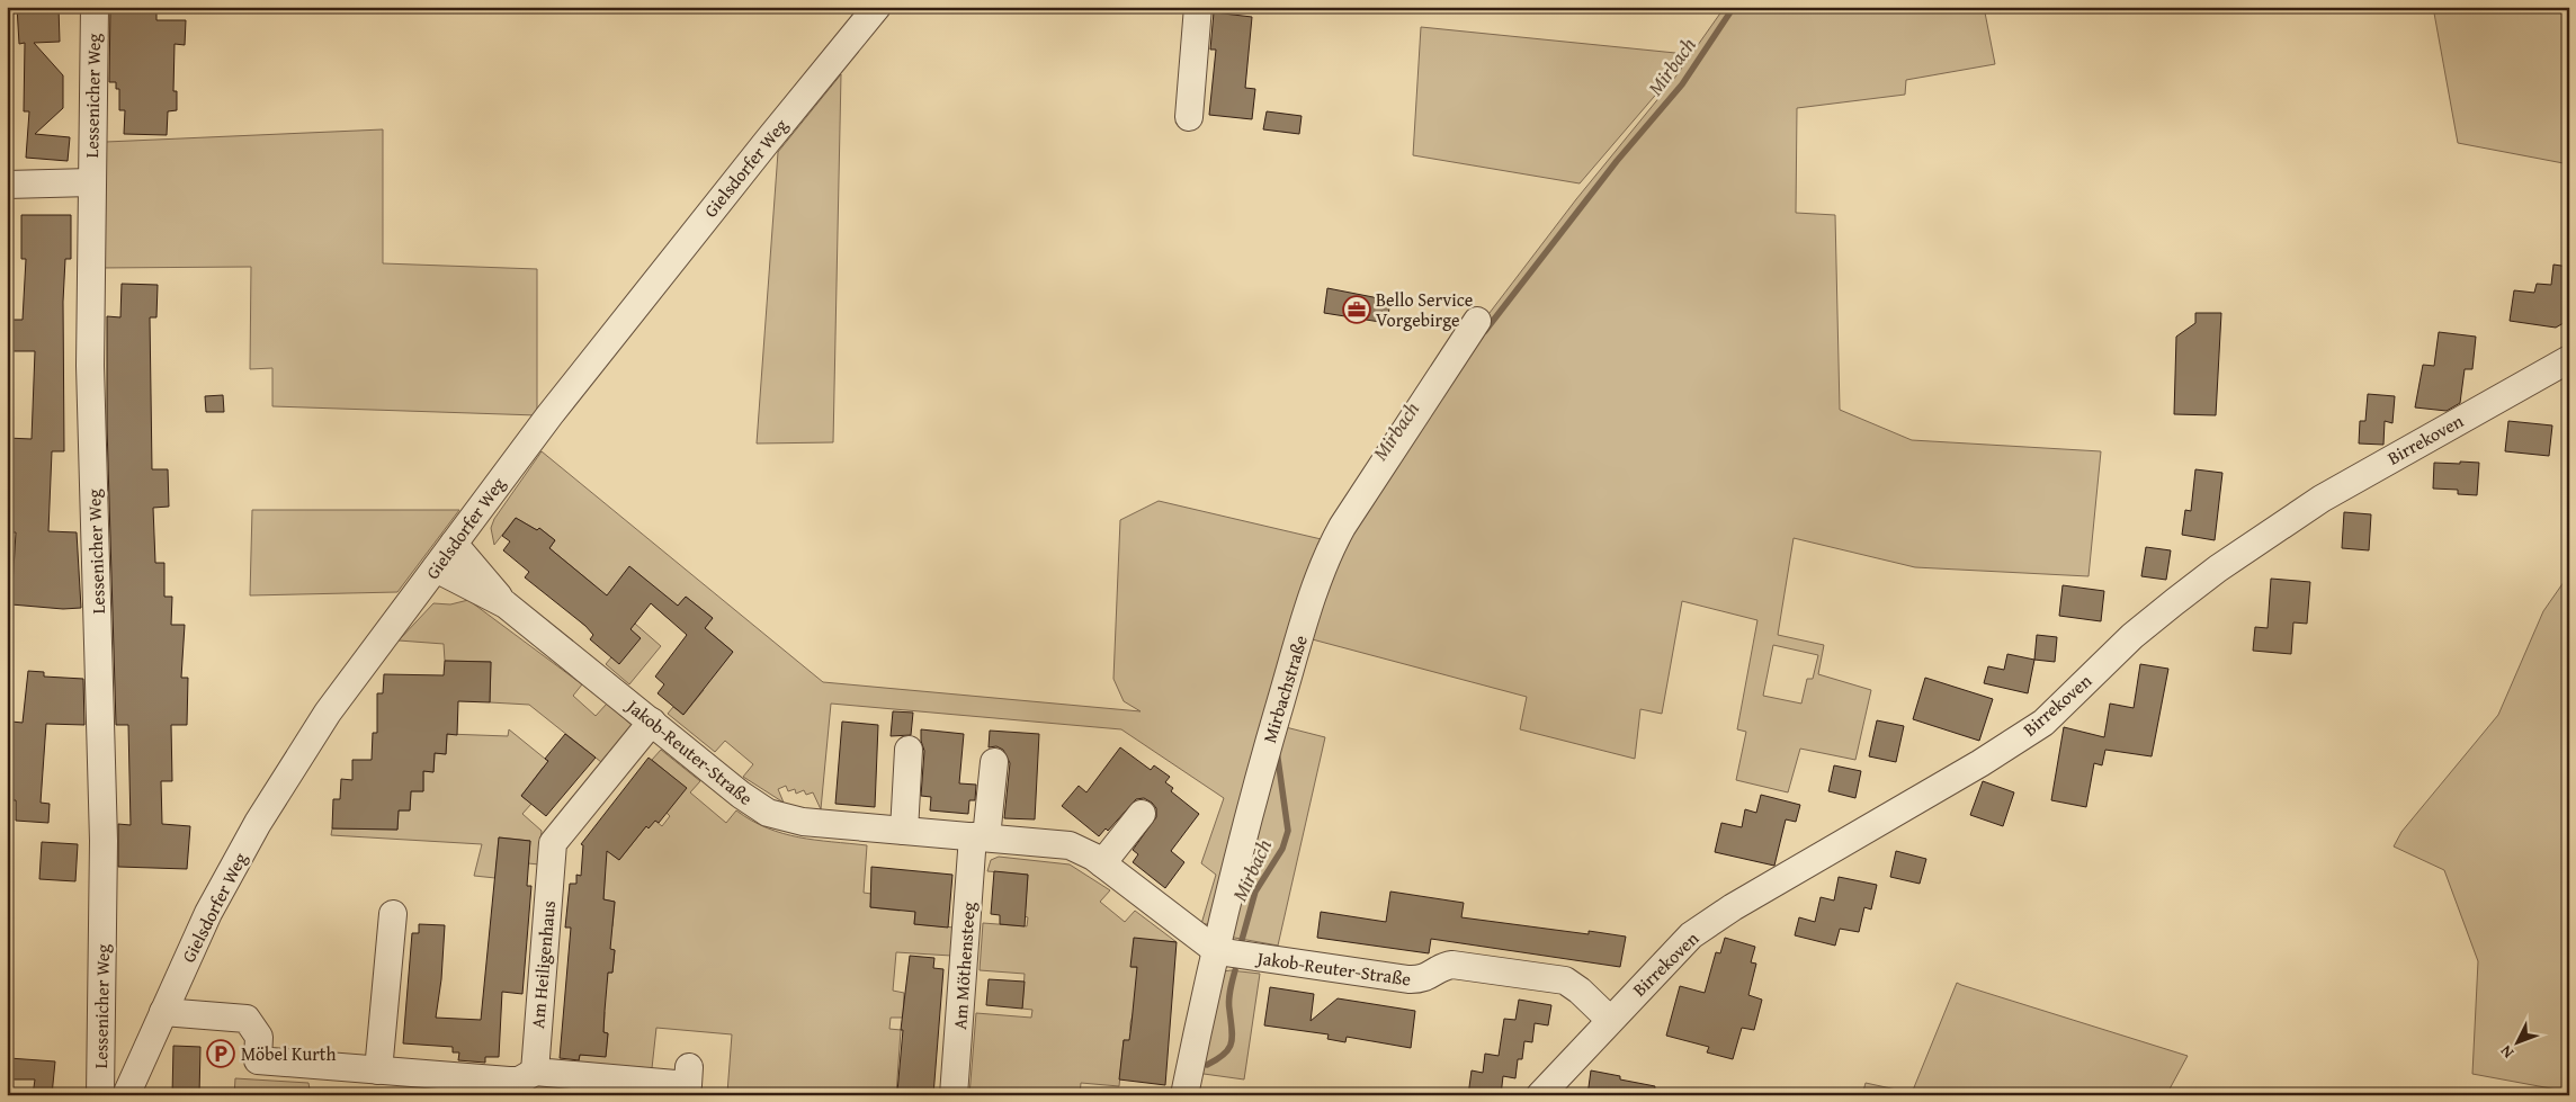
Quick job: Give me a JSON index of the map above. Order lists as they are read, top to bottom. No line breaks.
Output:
{"streets":{"street":["Lessenicher Weg","Gielsdorfer Weg","Birrekoven","Mirbachstraße","Jakob-Reuter-Straße","Am Heiligenhaus","Am Möthensteeg"]},"crossings":[["Gielsdorfer Weg","Jakob-Reuter-Straße"],["Birrekoven","Jakob-Reuter-Straße"],["Mirbachstraße","Jakob-Reuter-Straße"],["Jakob-Reuter-Straße","Am Heiligenhaus"],["Jakob-Reuter-Straße","Am Möthensteeg"]],"water":["Mirbach"],"places":{"office":["Bello Service Vorgebirge"],"parking":["Möbel Kurth"]},"north":"bottom left"}
